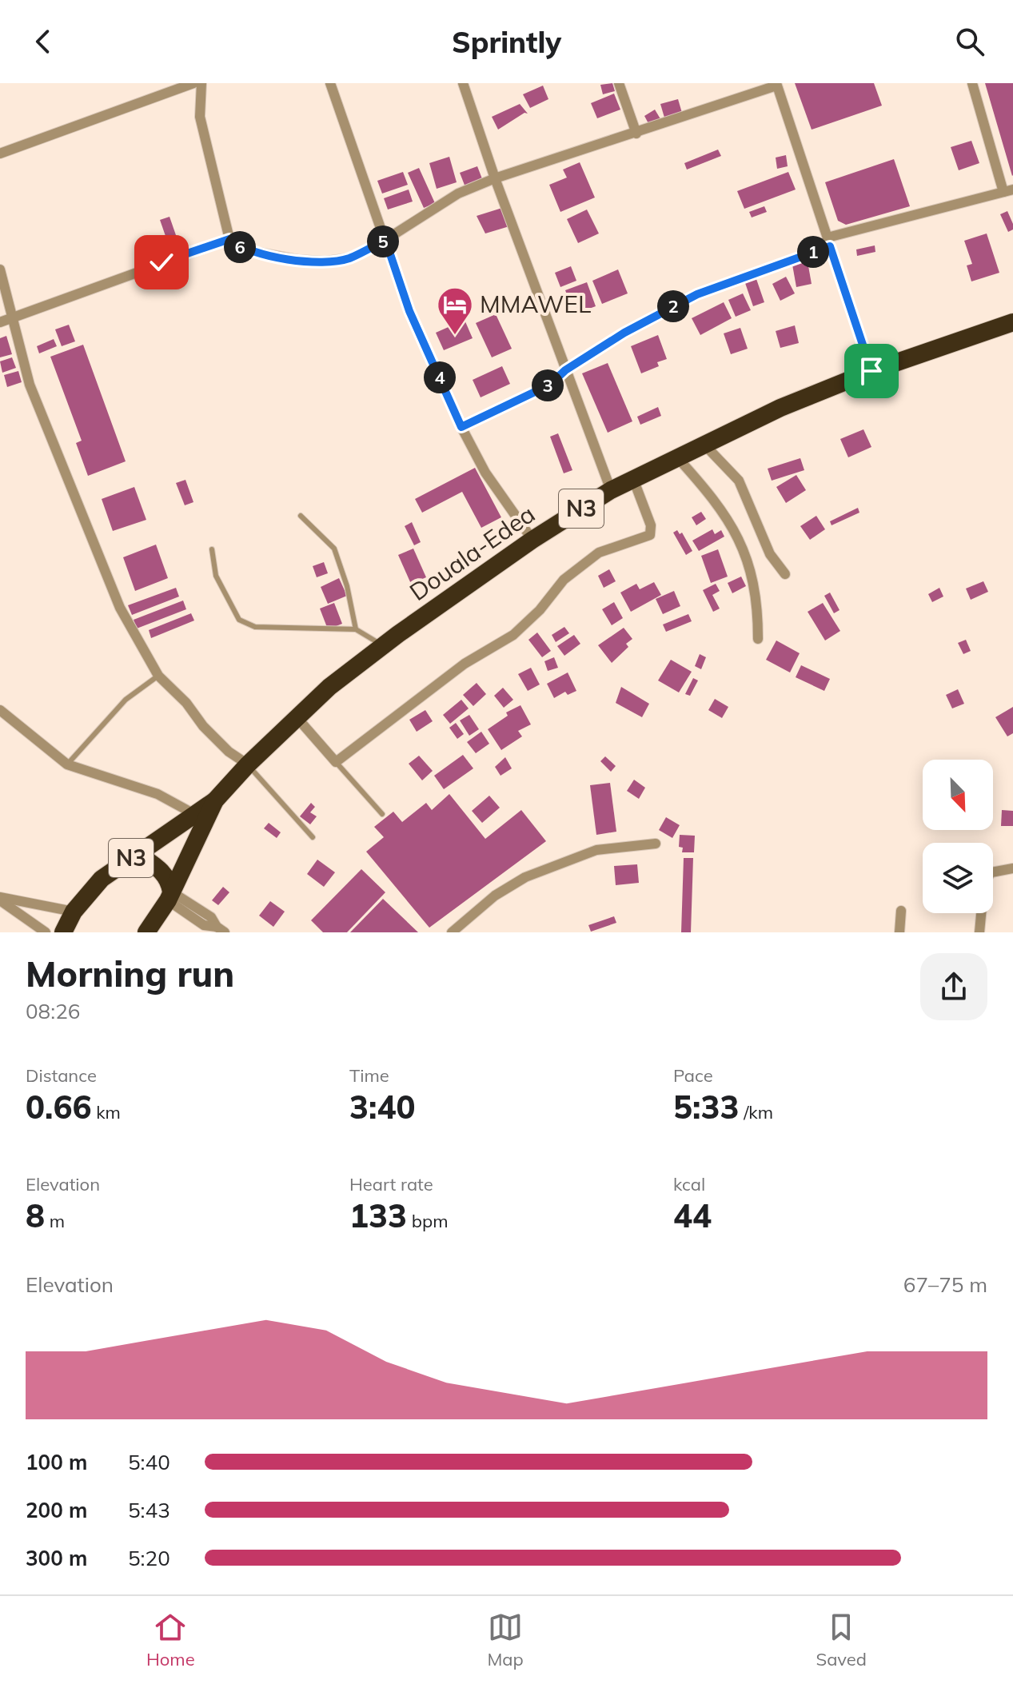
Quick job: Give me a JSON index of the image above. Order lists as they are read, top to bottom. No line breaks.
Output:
{"streets":{"highway":["N3","Douala-Edea"]},"places":{"hotel":["MMAWEL"]},"north":"bottom right","page":{"header":"Sprintly","pins":["5","6","1","2","4","3"],"heading":["Morning run","08:26"],"stats":[["Distance","0.66 km"],["Time","3:40"],["Pace","5:33 /km"],["Elevation","8 m"],["Heart rate","133 bpm"],["kcal","44"]],"chart":["Elevation","67–75 m"],"list":[{"name":"100 m","note":"5:40"},{"name":"200 m","note":"5:43"},{"name":"300 m","note":"5:20"}],"tabs":["Home","Map","Saved"]}}
